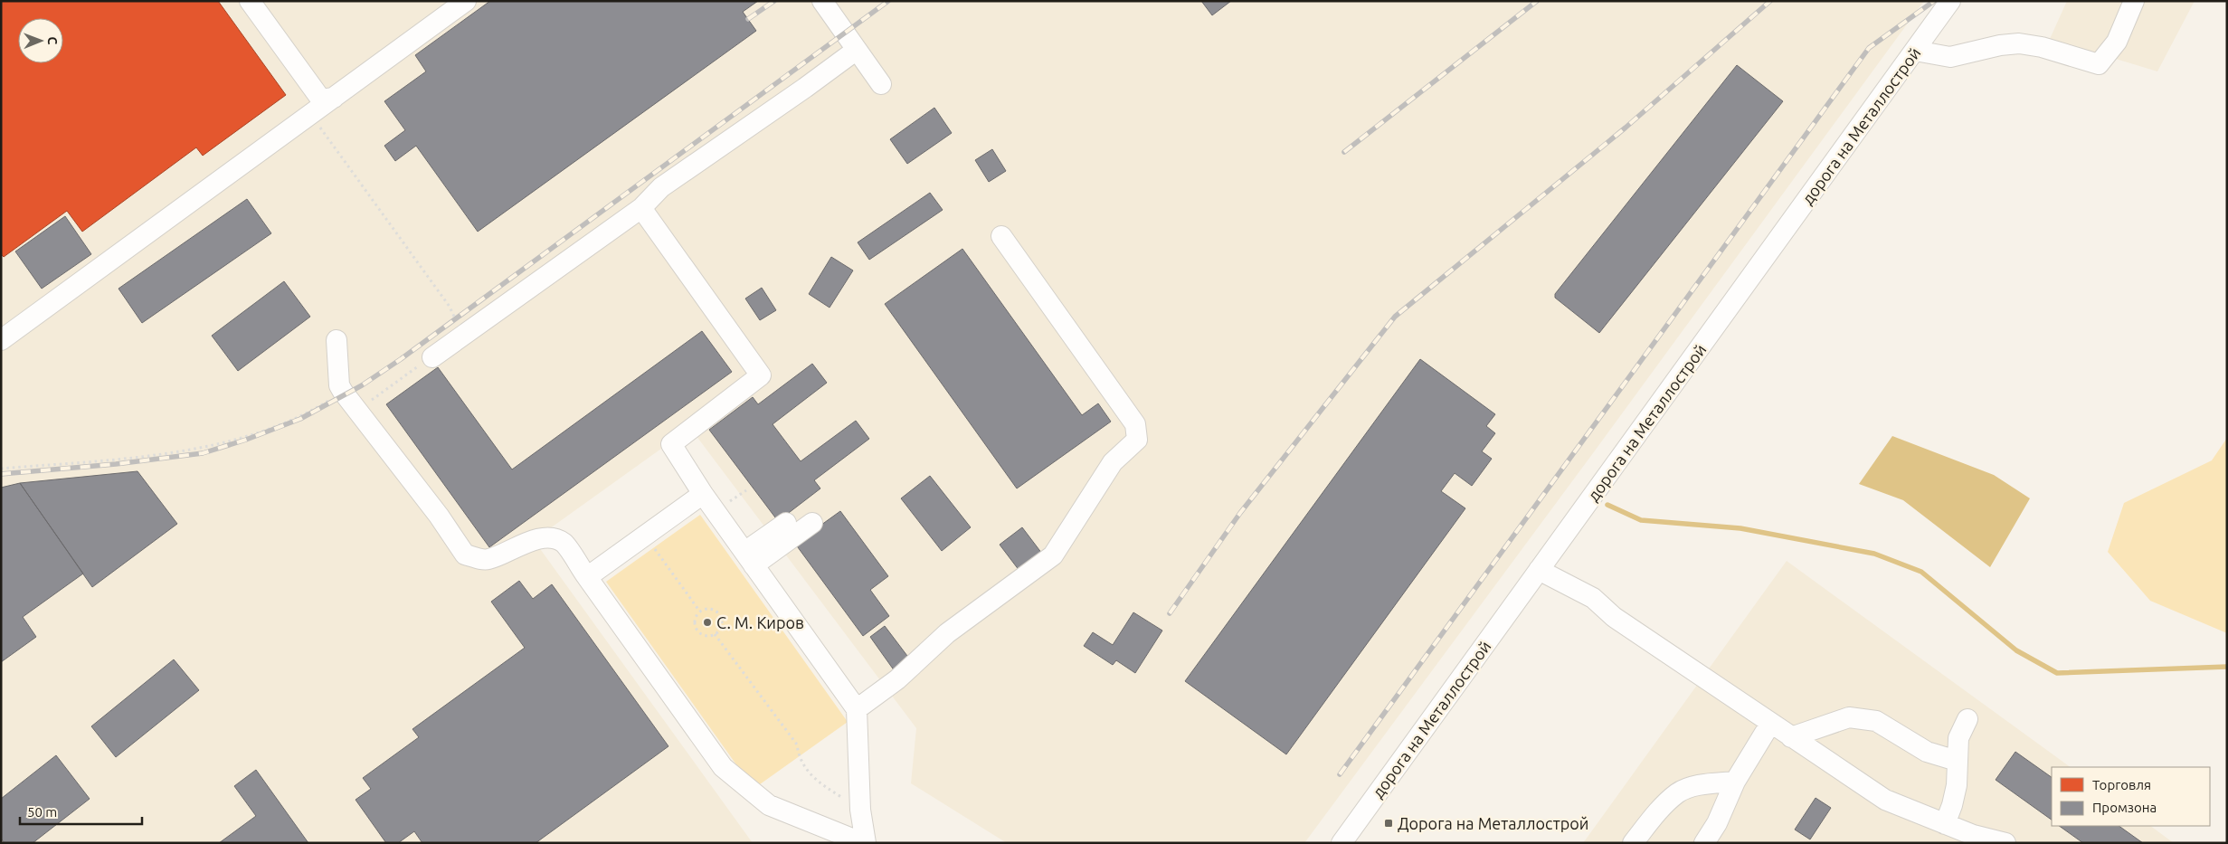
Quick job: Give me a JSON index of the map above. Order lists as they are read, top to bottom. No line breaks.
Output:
{"streets":{"street":["дорога на Металлострой"]},"places":{"other":["С. М. Киров"],"transit":["Дорога на Металлострой"]},"legend":["Торговля","Промзона"],"scale_bar":"50 m","north":"right"}
